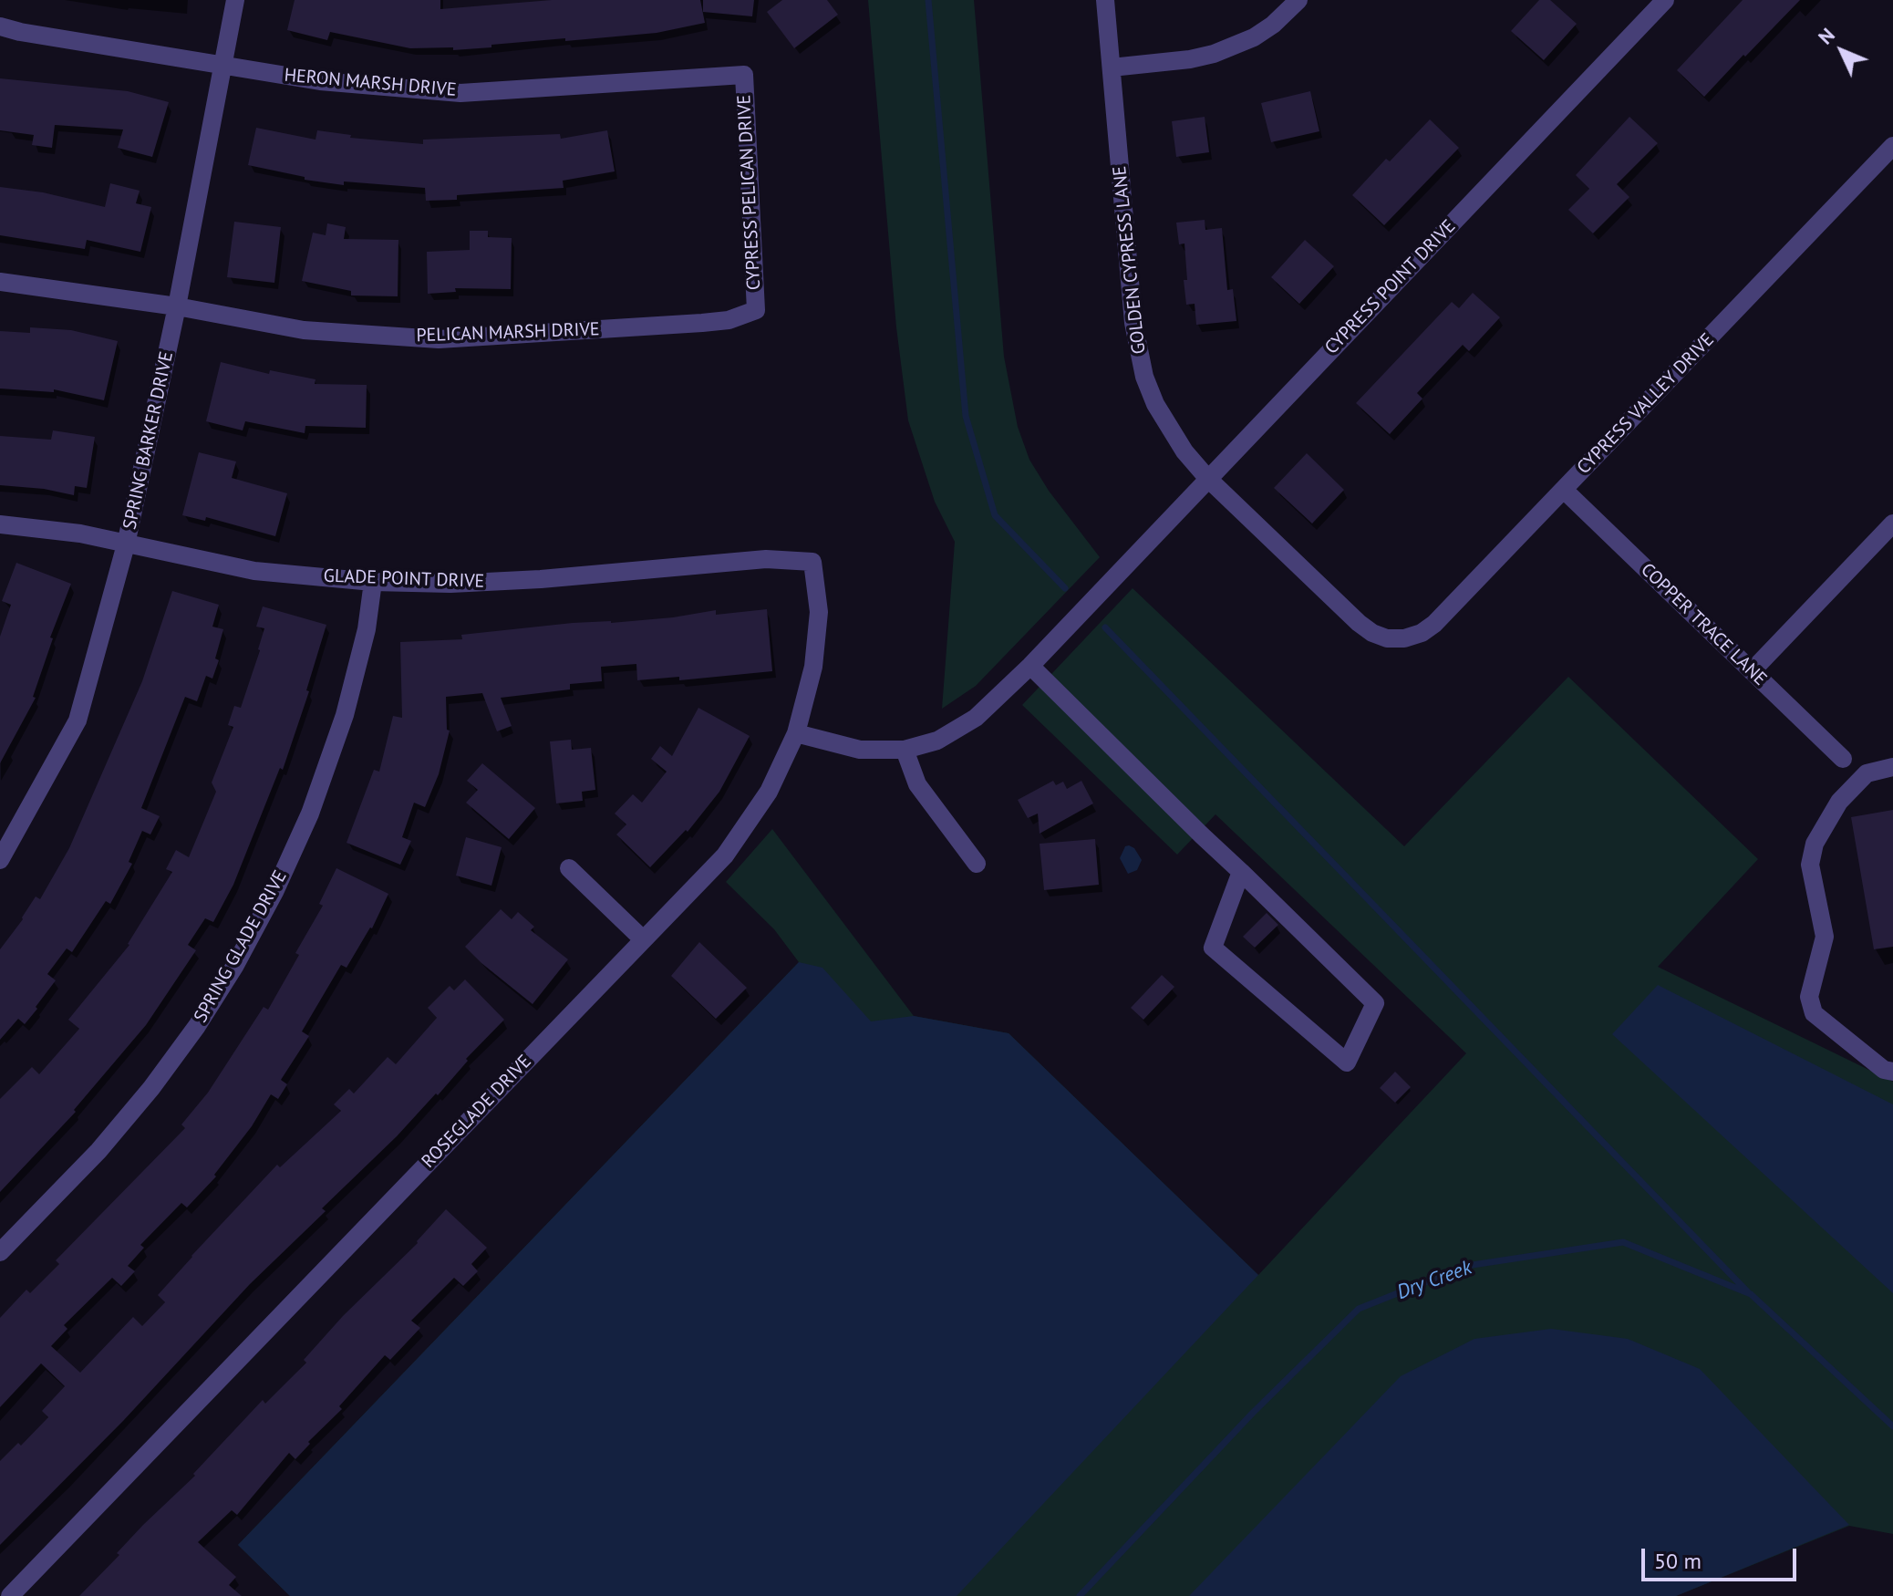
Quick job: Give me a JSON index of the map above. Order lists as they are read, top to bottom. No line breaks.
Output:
{"streets":{"street":["HERON MARSH DRIVE","CYPRESS PELICAN DRIVE","GOLDEN CYPRESS LANE","CYPRESS POINT DRIVE","PELICAN MARSH DRIVE","CYPRESS VALLEY DRIVE","SPRING BARKER DRIVE","GLADE POINT DRIVE","COPPER TRACE LANE","SPRING GLADE DRIVE","ROSEGLADE DRIVE"]},"crossings":[["HERON MARSH DRIVE","CYPRESS PELICAN DRIVE"],["HERON MARSH DRIVE","SPRING BARKER DRIVE"],["CYPRESS PELICAN DRIVE","PELICAN MARSH DRIVE"],["GOLDEN CYPRESS LANE","CYPRESS POINT DRIVE"],["GOLDEN CYPRESS LANE","CYPRESS VALLEY DRIVE"],["PELICAN MARSH DRIVE","SPRING BARKER DRIVE"],["CYPRESS VALLEY DRIVE","COPPER TRACE LANE"],["SPRING BARKER DRIVE","GLADE POINT DRIVE"],["GLADE POINT DRIVE","SPRING GLADE DRIVE"],["GLADE POINT DRIVE","ROSEGLADE DRIVE"]],"water":["Dry Creek"],"scale_bar":"50 m","north":"top left"}
